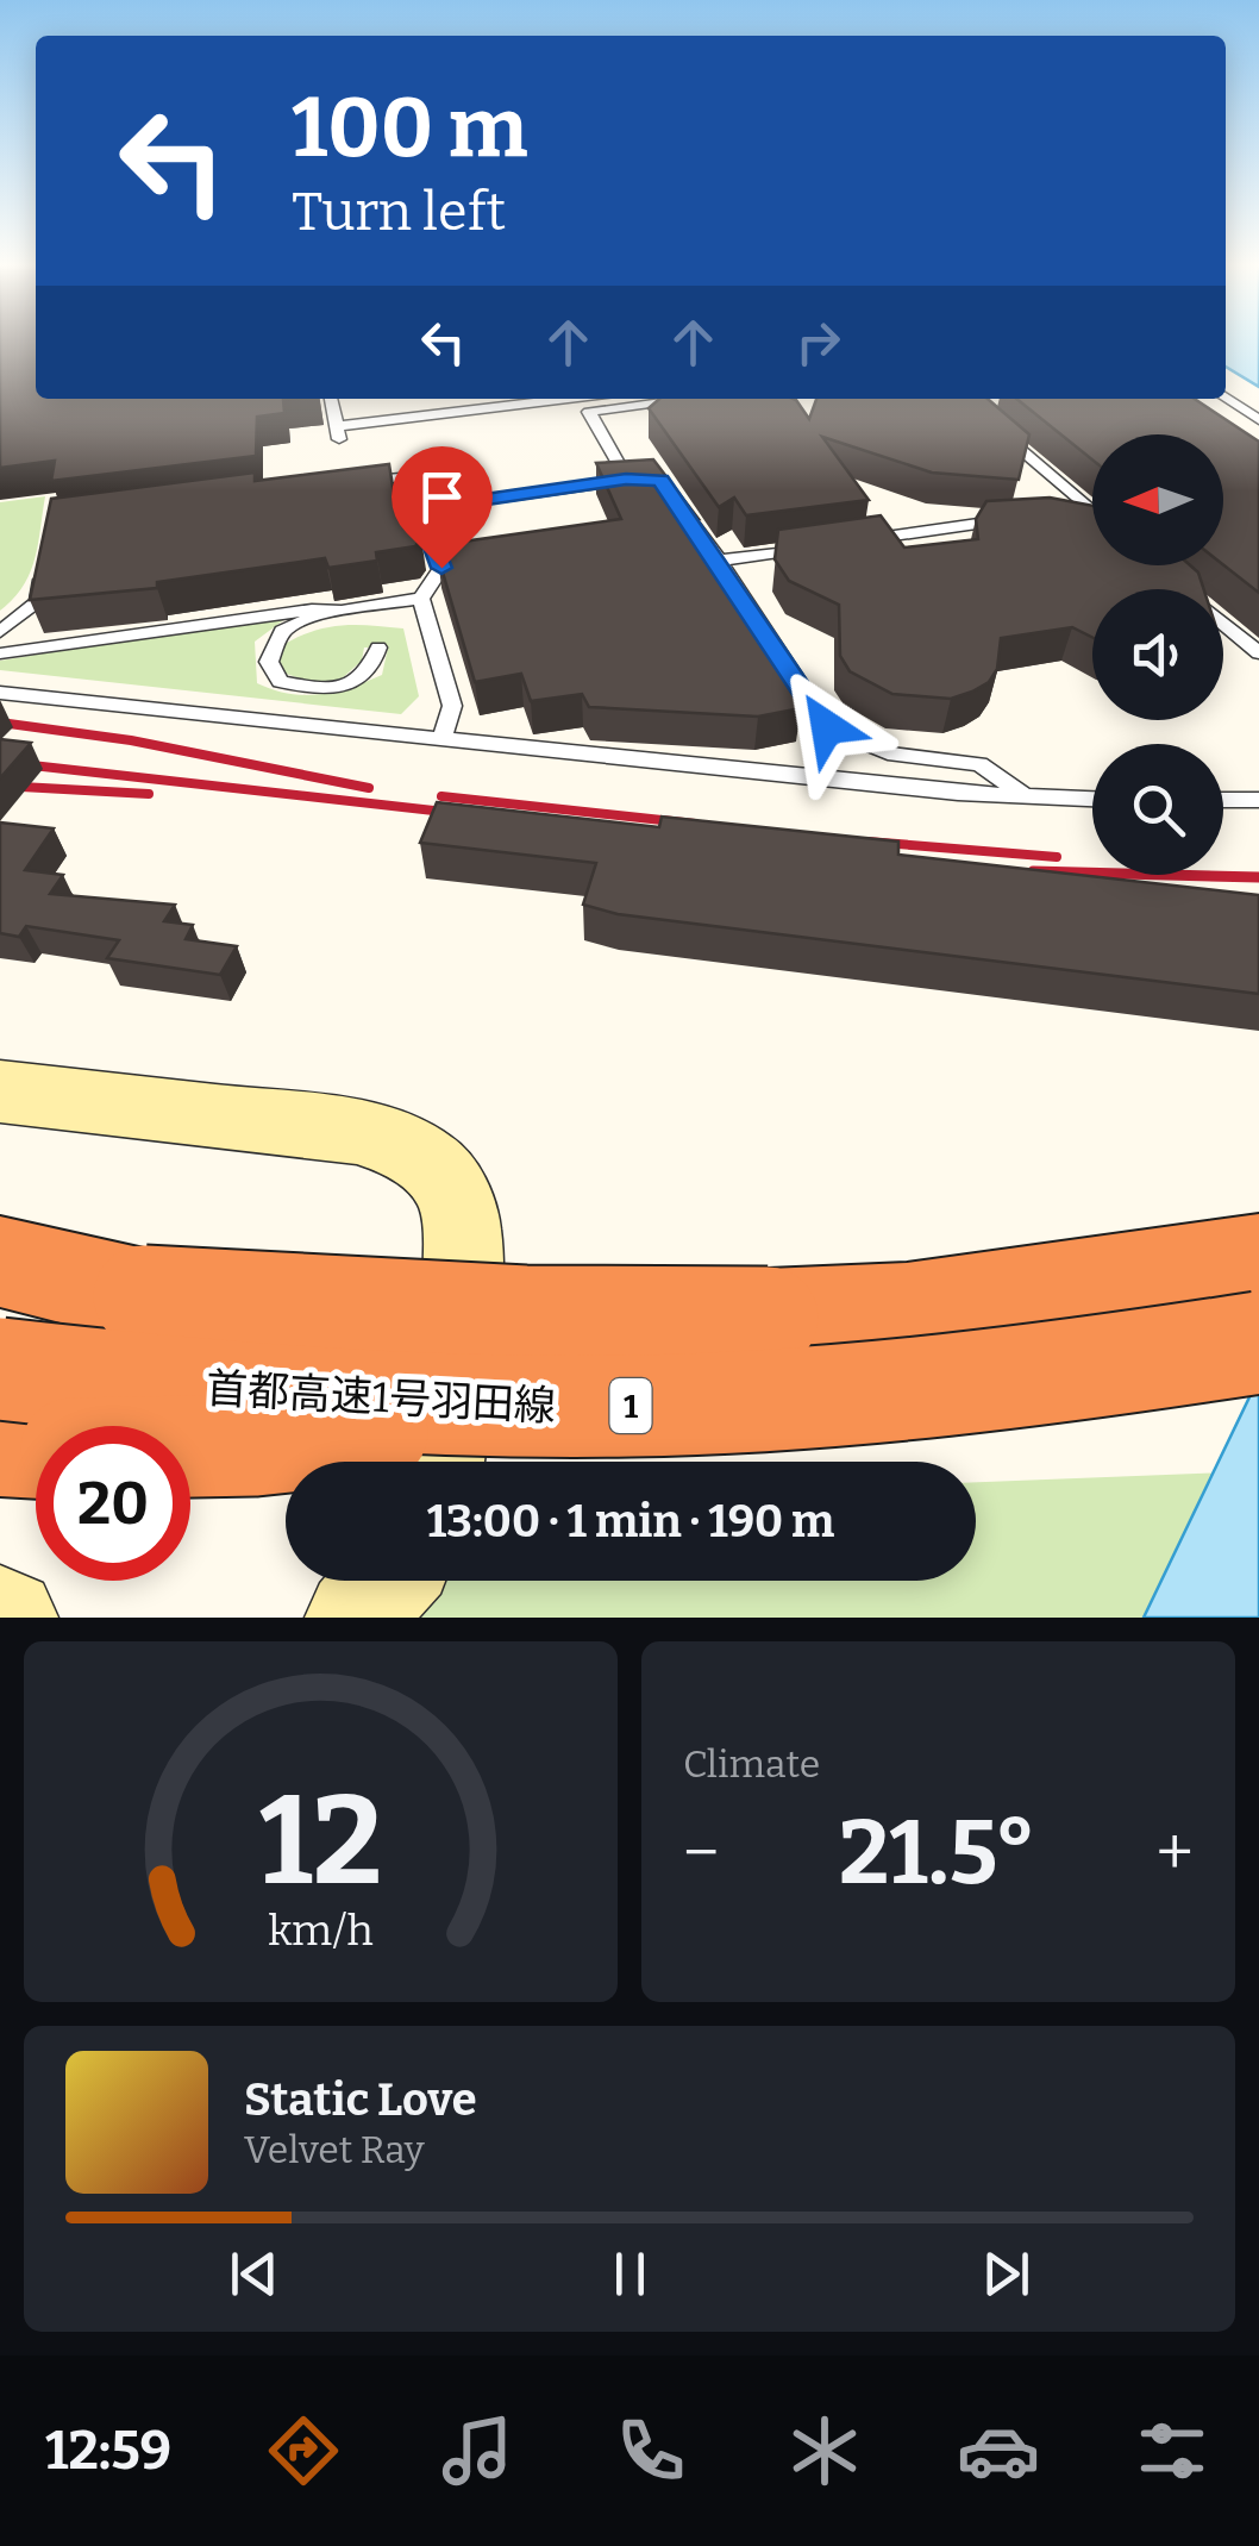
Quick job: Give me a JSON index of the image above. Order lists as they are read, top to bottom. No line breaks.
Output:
{"streets":{"highway":["首都高速1号羽田線","1"]},"north":"left","page":{"turn":["100 m","Turn left"],"limit":"20","trip":"13:00 · 1 min · 190 m","tile":"Climate","heat":["−","21.5°","+"],"song":["Static Love","Velvet Ray"],"tabs":"12:59","gauge":["12","km/h"]}}
